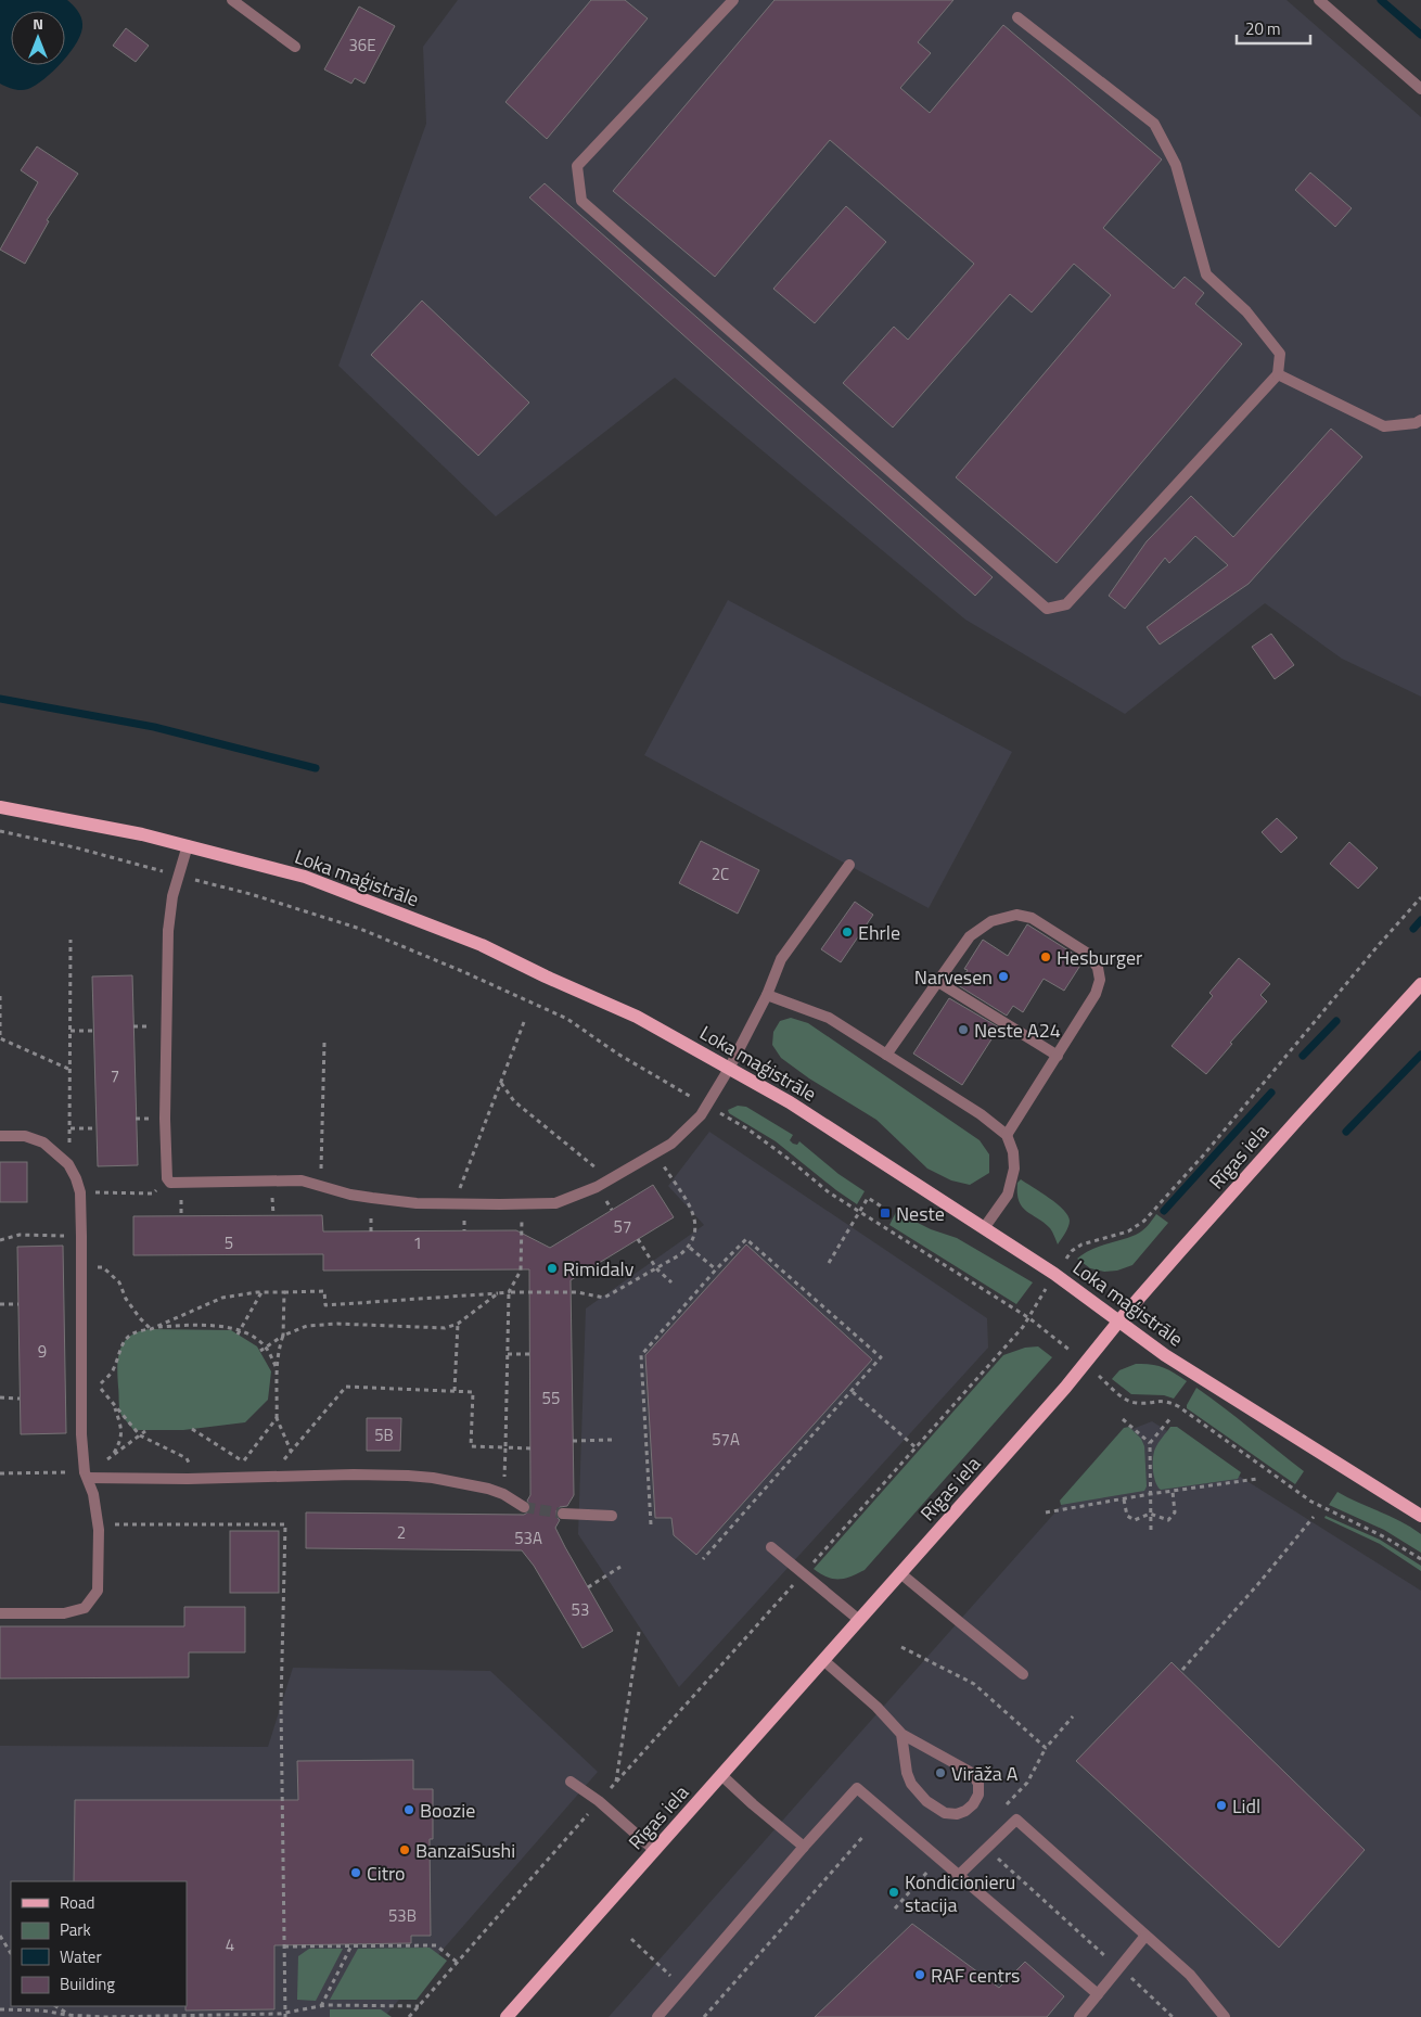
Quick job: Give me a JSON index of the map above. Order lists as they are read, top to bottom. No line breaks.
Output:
{"streets":{"main road":["Loka maģistrāle","Rīgas iela"]},"crossings":[["Loka maģistrāle","Rīgas iela"]],"places":{"other":["Ehrle","Hesburger","Narvesen","Neste A24","Rimidalv","Virāža A","Lidl","Boozie","BanzaiSushi","Citro","Kondicionieru stacija","RAF centrs"],"transit":["Neste"]},"house_numbers":["36E","2C","7","57","5","1","9","55","5B","57A","2","53A","53","53B","4"],"legend":["Road","Park","Water","Building"],"scale_bar":"20 m","north":"top"}
